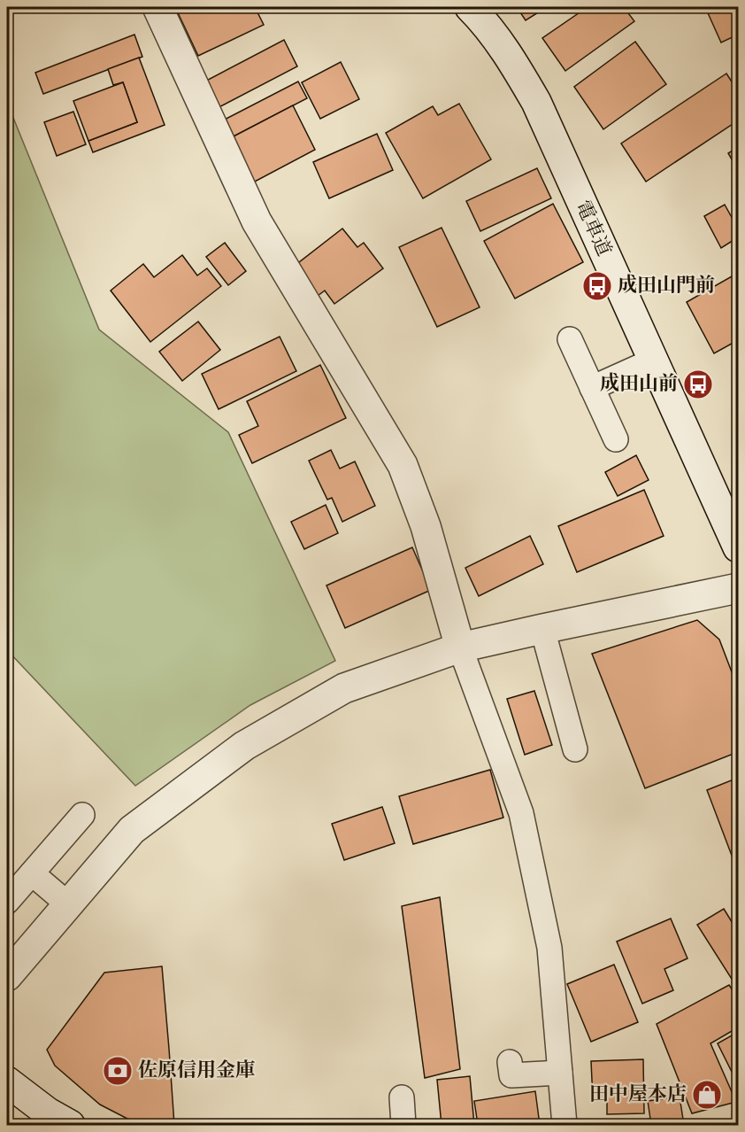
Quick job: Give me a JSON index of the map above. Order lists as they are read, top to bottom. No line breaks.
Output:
{"streets":{"street":["電車道"]},"places":{"bus stop":["成田山門前","成田山前"],"bank":["佐原信用金庫"],"shop":["田中屋本店"]}}
